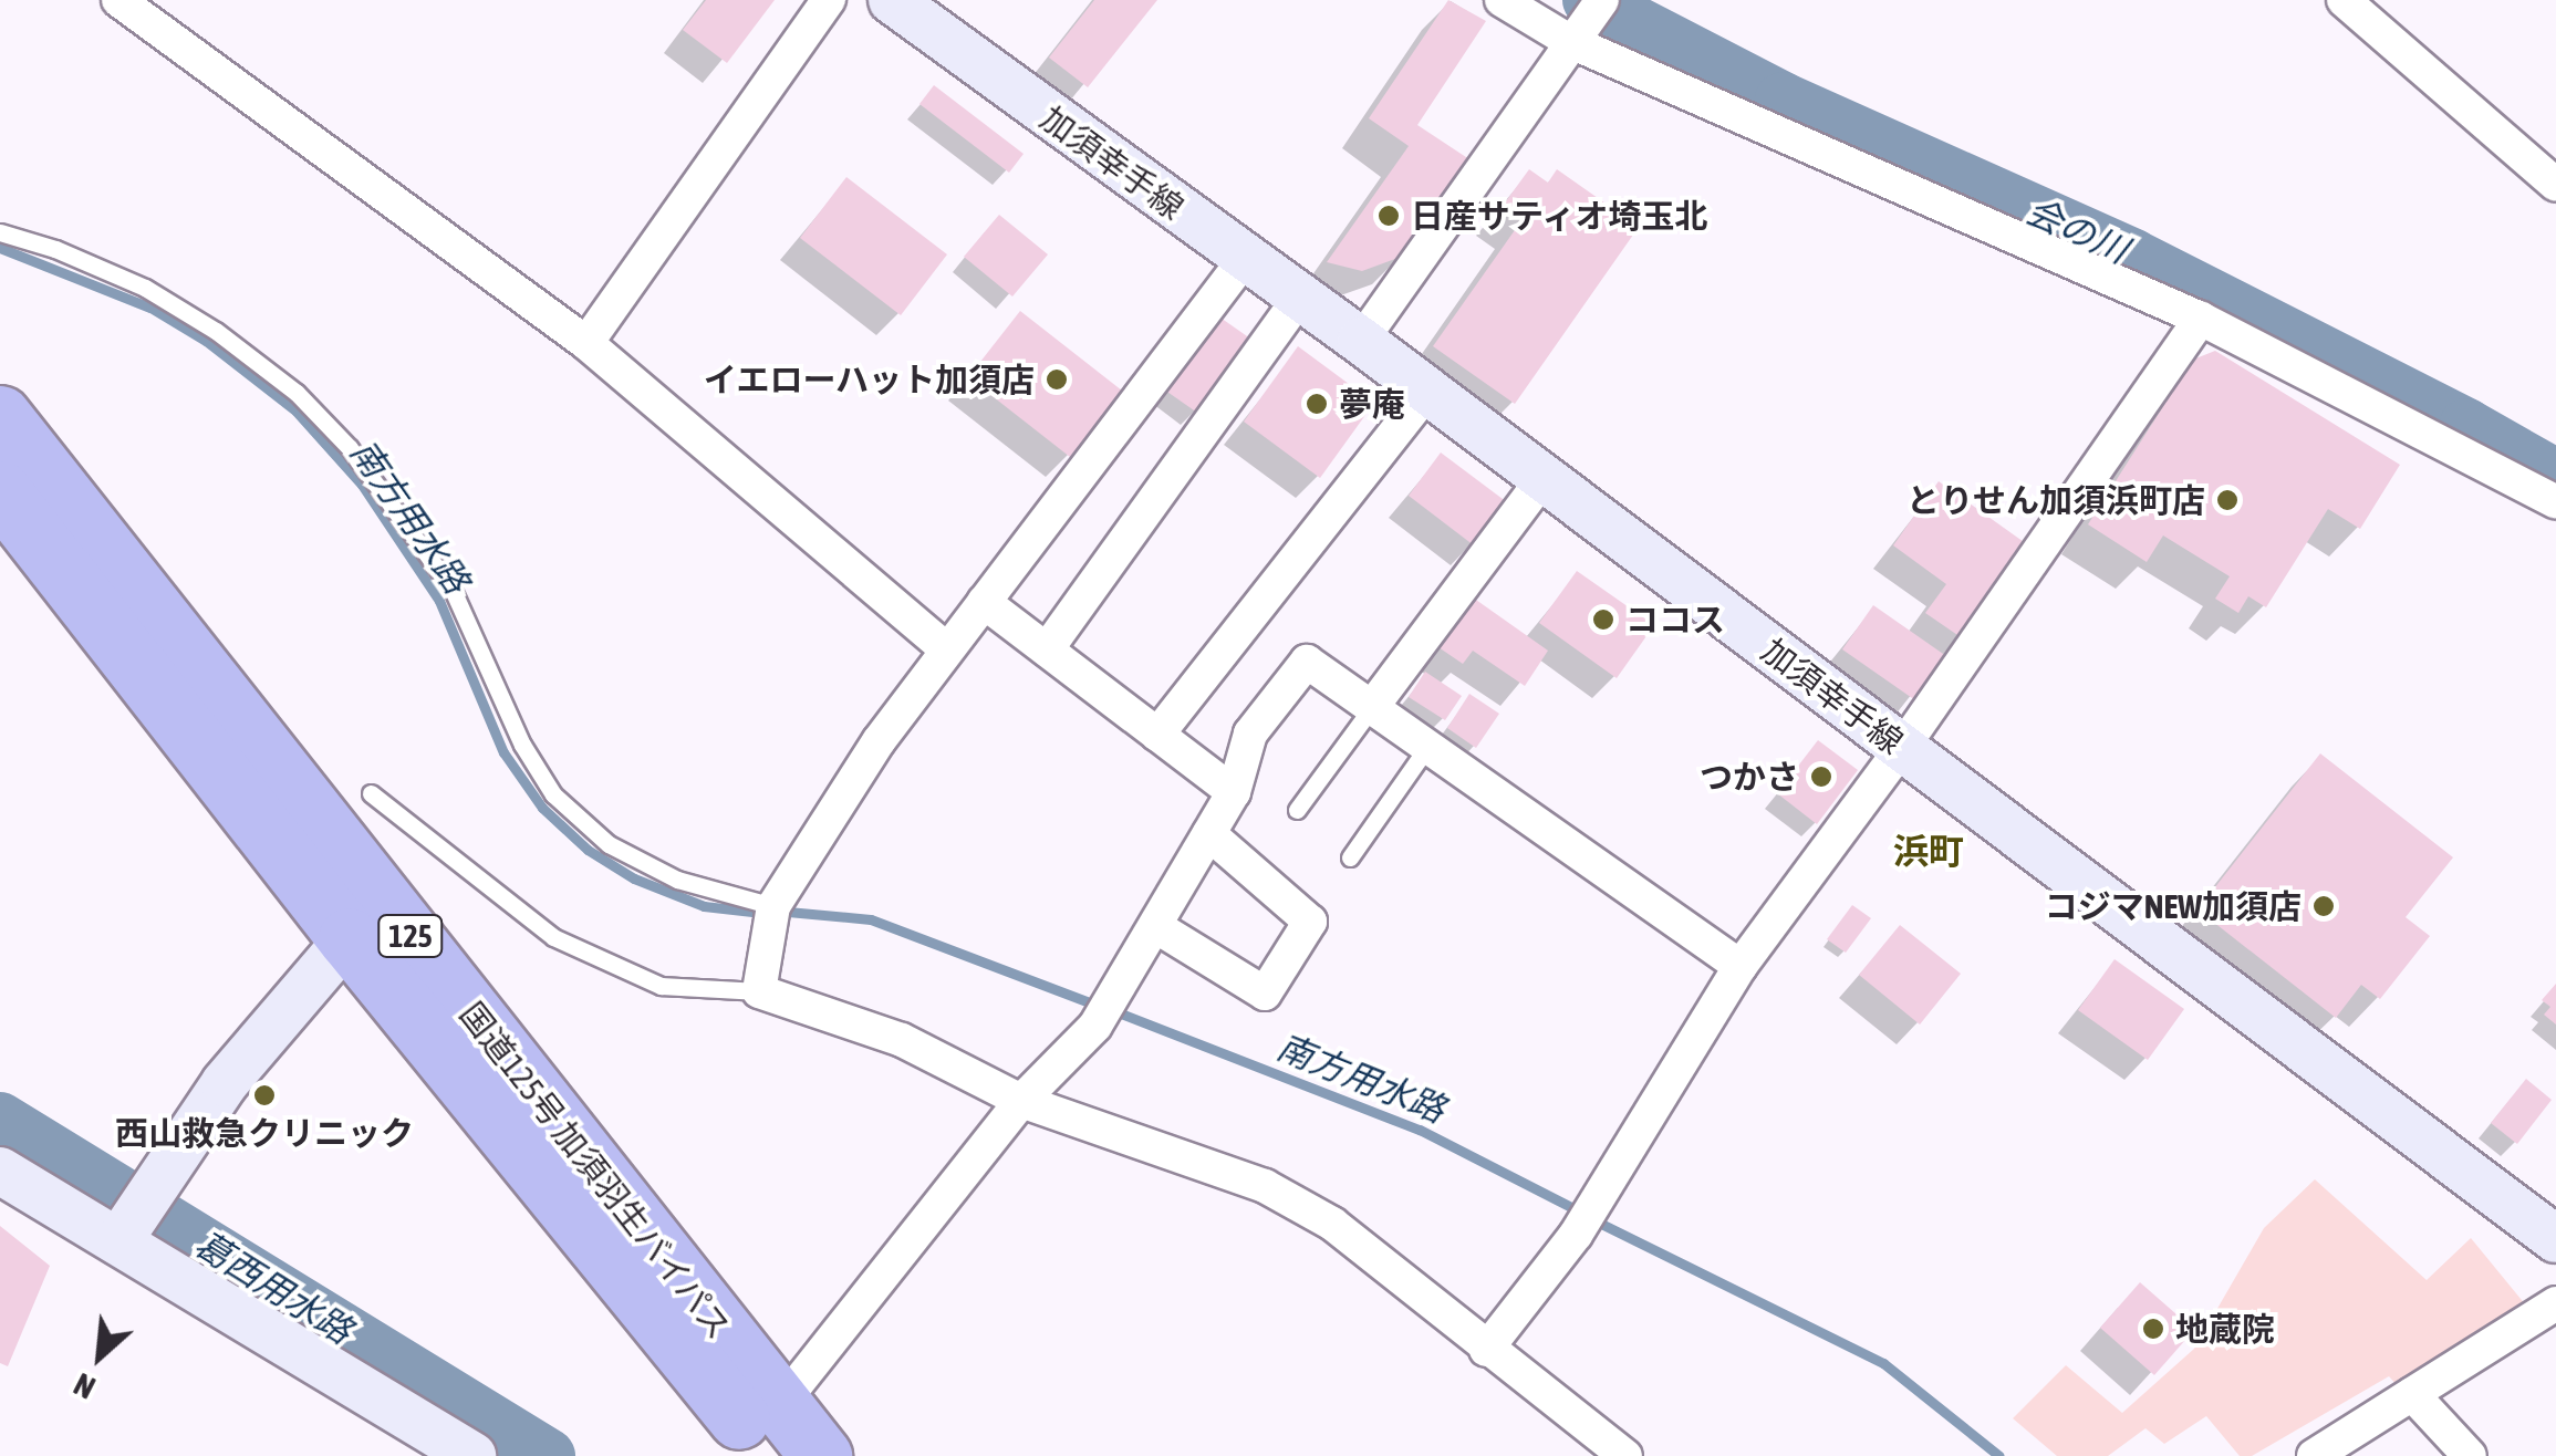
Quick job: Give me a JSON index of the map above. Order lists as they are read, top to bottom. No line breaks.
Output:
{"streets":{"highway":["125","国道125号 加須羽生バイパス"],"main road":["加須幸手線"]},"districts":["浜町"],"water":["会の川","南方用水路","葛西用水路"],"places":["日産サティオ埼玉北","イエローハット加須店","夢庵","とりせん加須浜町店","ココス","つかさ","コジマNEW加須店","西山救急クリニック","地蔵院"],"north":"bottom left"}
